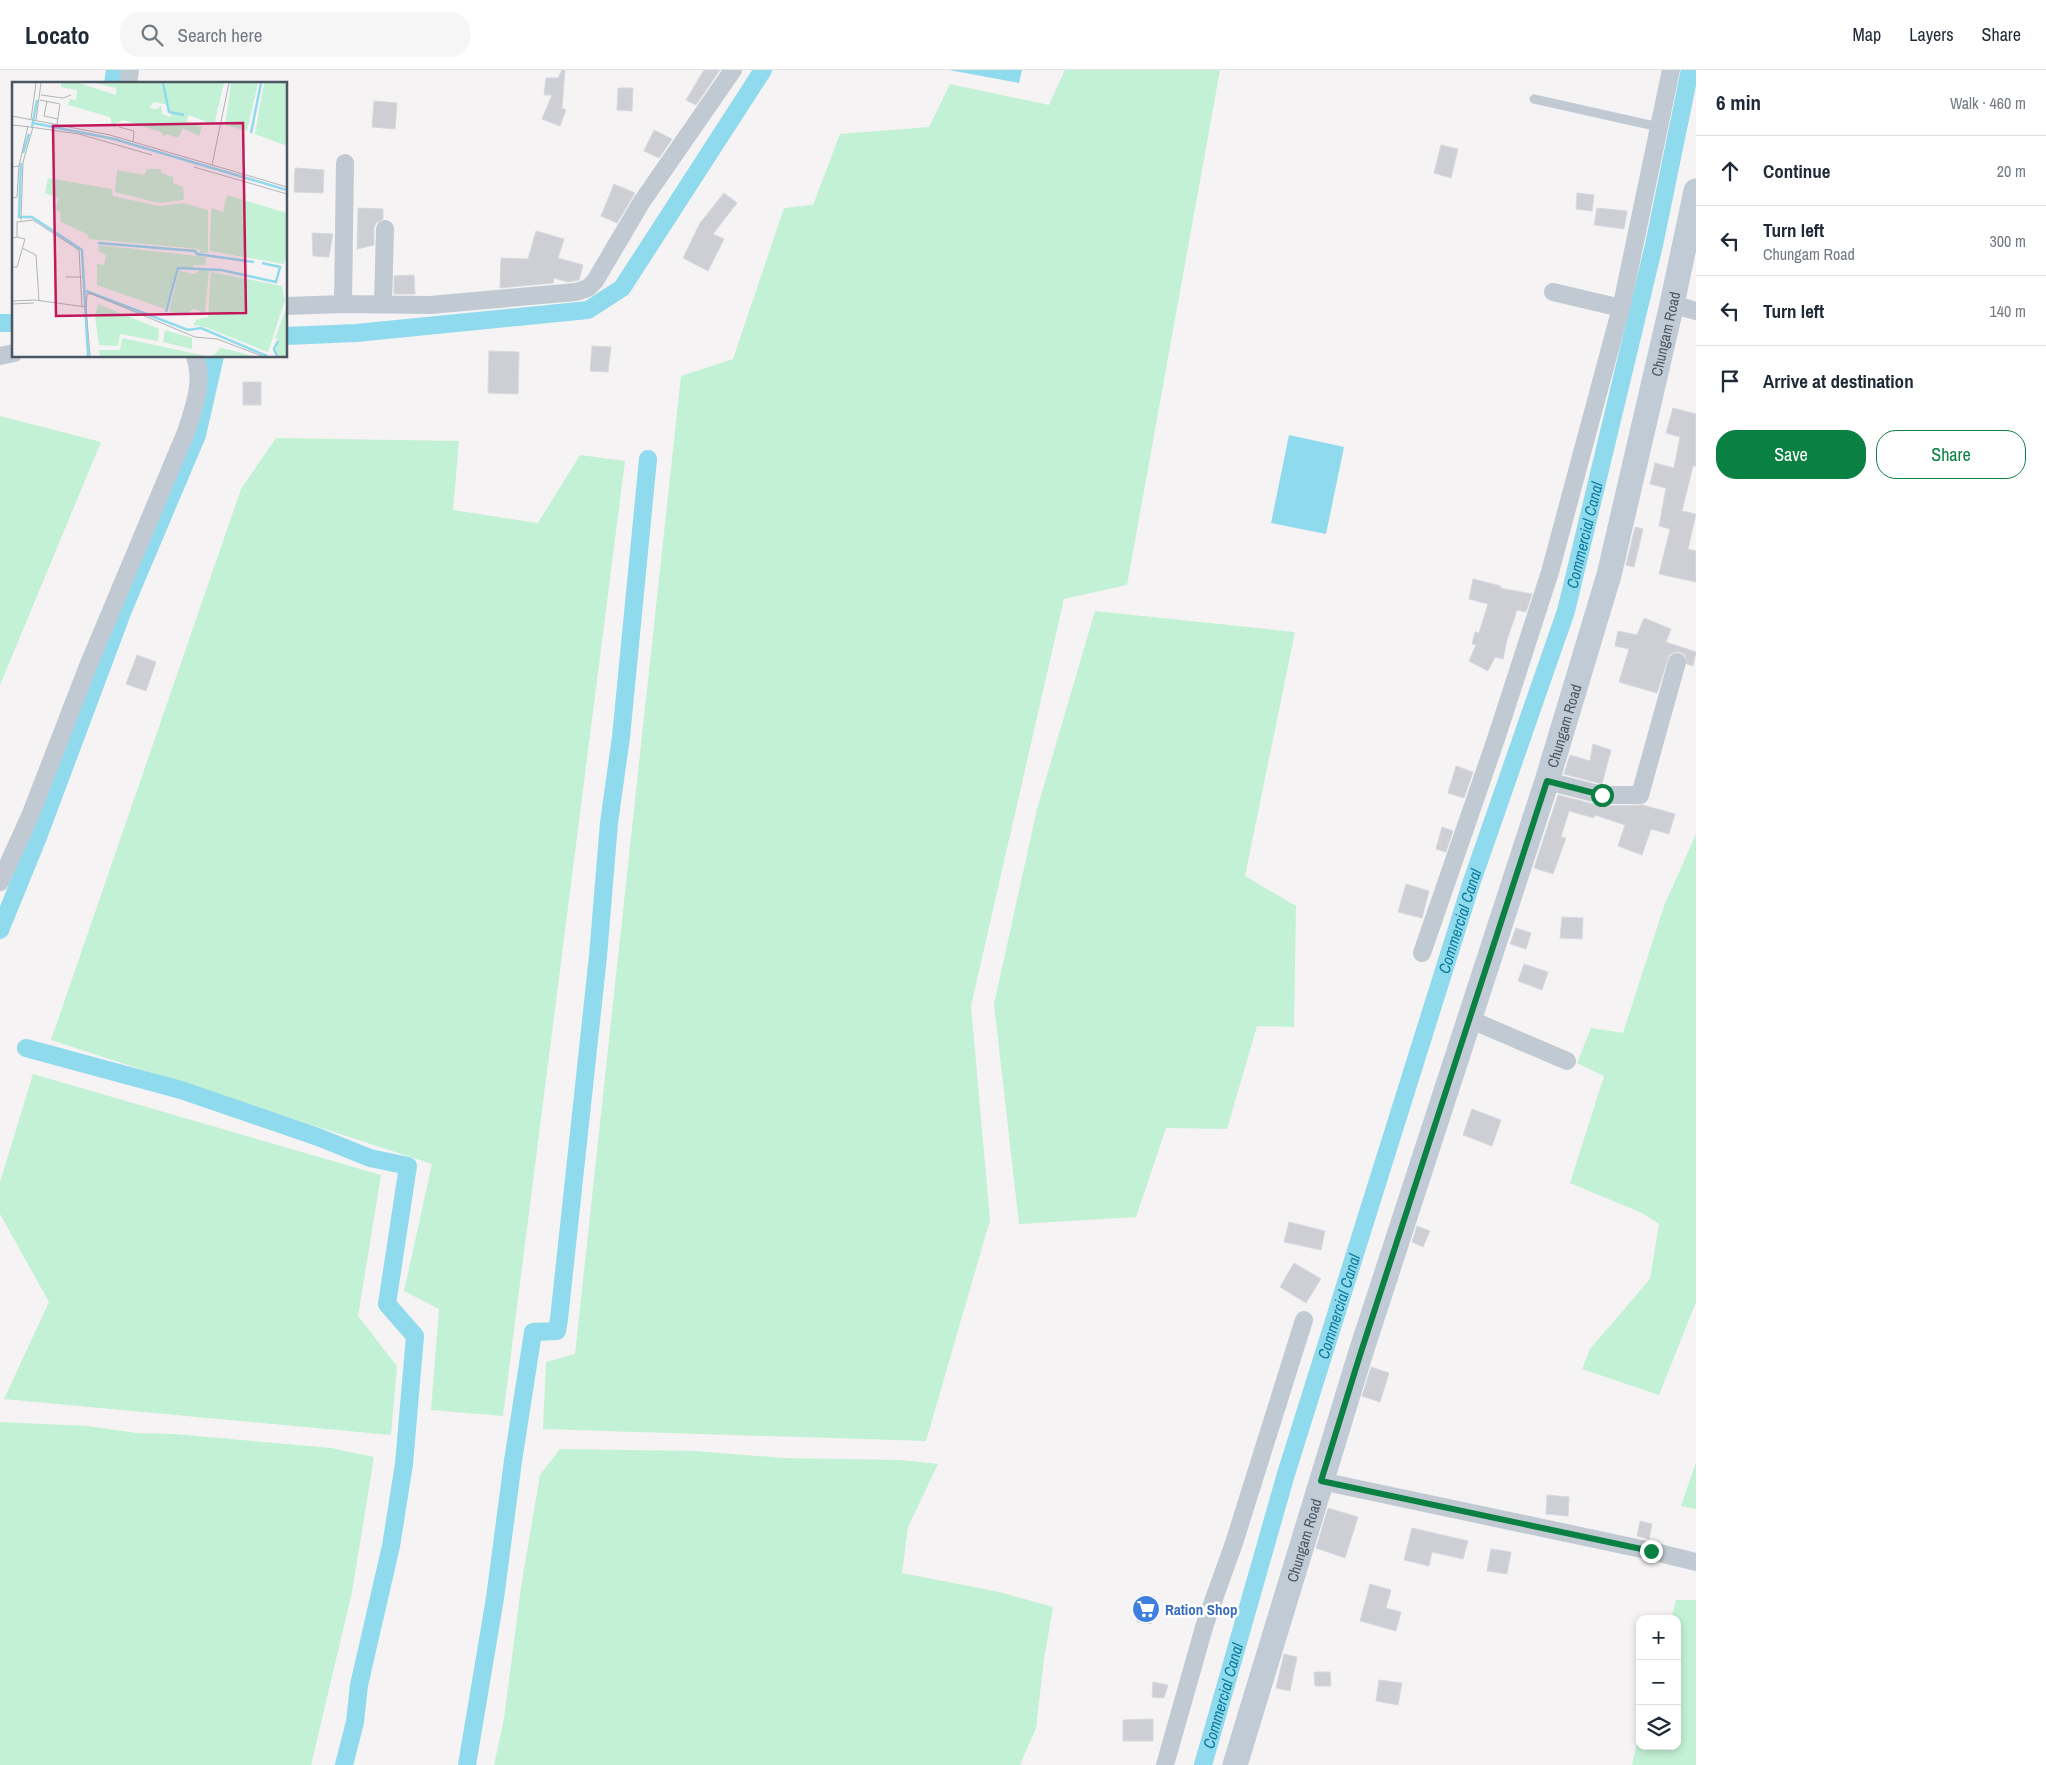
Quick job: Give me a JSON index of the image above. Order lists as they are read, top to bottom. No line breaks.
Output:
{"streets":{"main road":["Chungam Road"]},"water":["Commercial Canal"],"places":{"supermarket":["Ration Shop"]},"page":{"header":"Locato","search":"Search here","nav":["Map","Layers","Share"],"heading":["6 min","Walk · 460 m"],"list":[["Continue","20 m"],["Turn left","Chungam Road","300 m"],["Turn left","140 m"],"Arrive at destination"],"buttons":["Save","Share"],"map_buttons":["+","−"]}}
